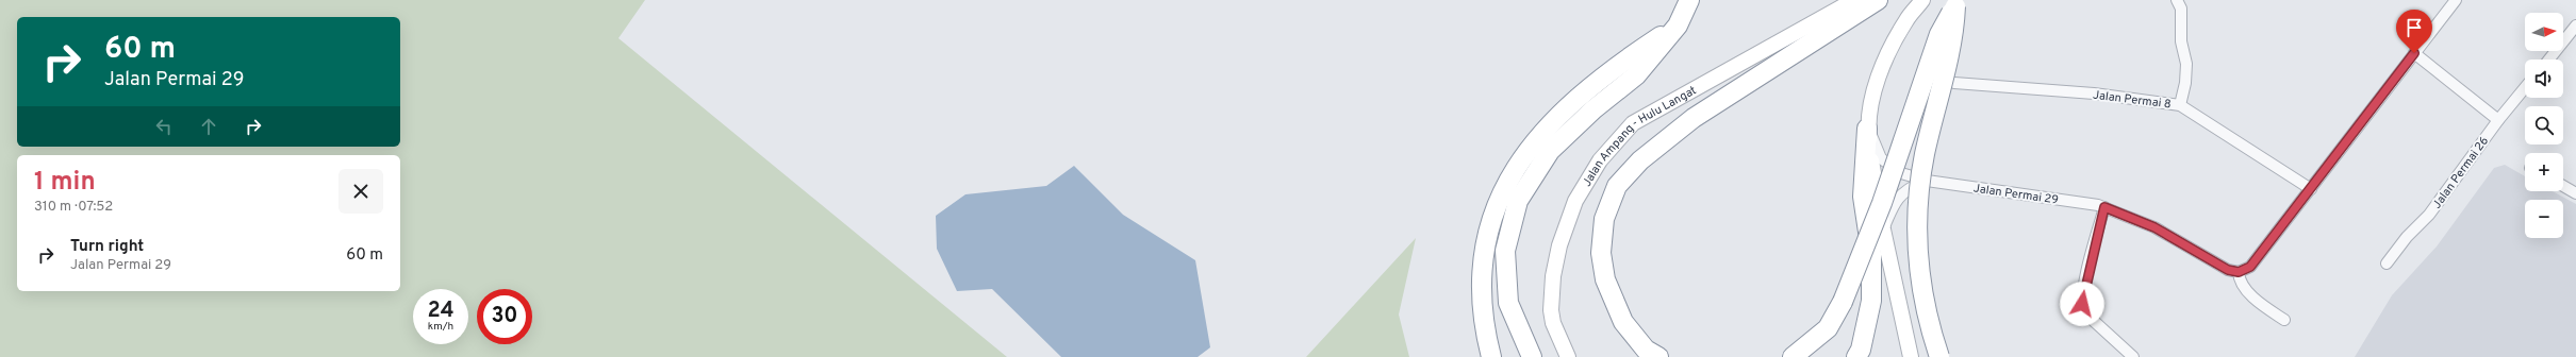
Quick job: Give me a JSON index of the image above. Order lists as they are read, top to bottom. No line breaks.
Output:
{"streets":{"street":["Jalan Permai 8","Jalan Ampang - Hulu Langat","Jalan Permai 26","Jalan Permai 29"]},"north":"right","page":{"map_buttons":["+","−"],"turn":["60 m","Jalan Permai 29"],"heading":["1 min","310 m · 07:52"],"list":[{"name":"Turn right","note":"Jalan Permai 29","value":"60 m"}],"speed":"24 km/h","limit":"30"}}
